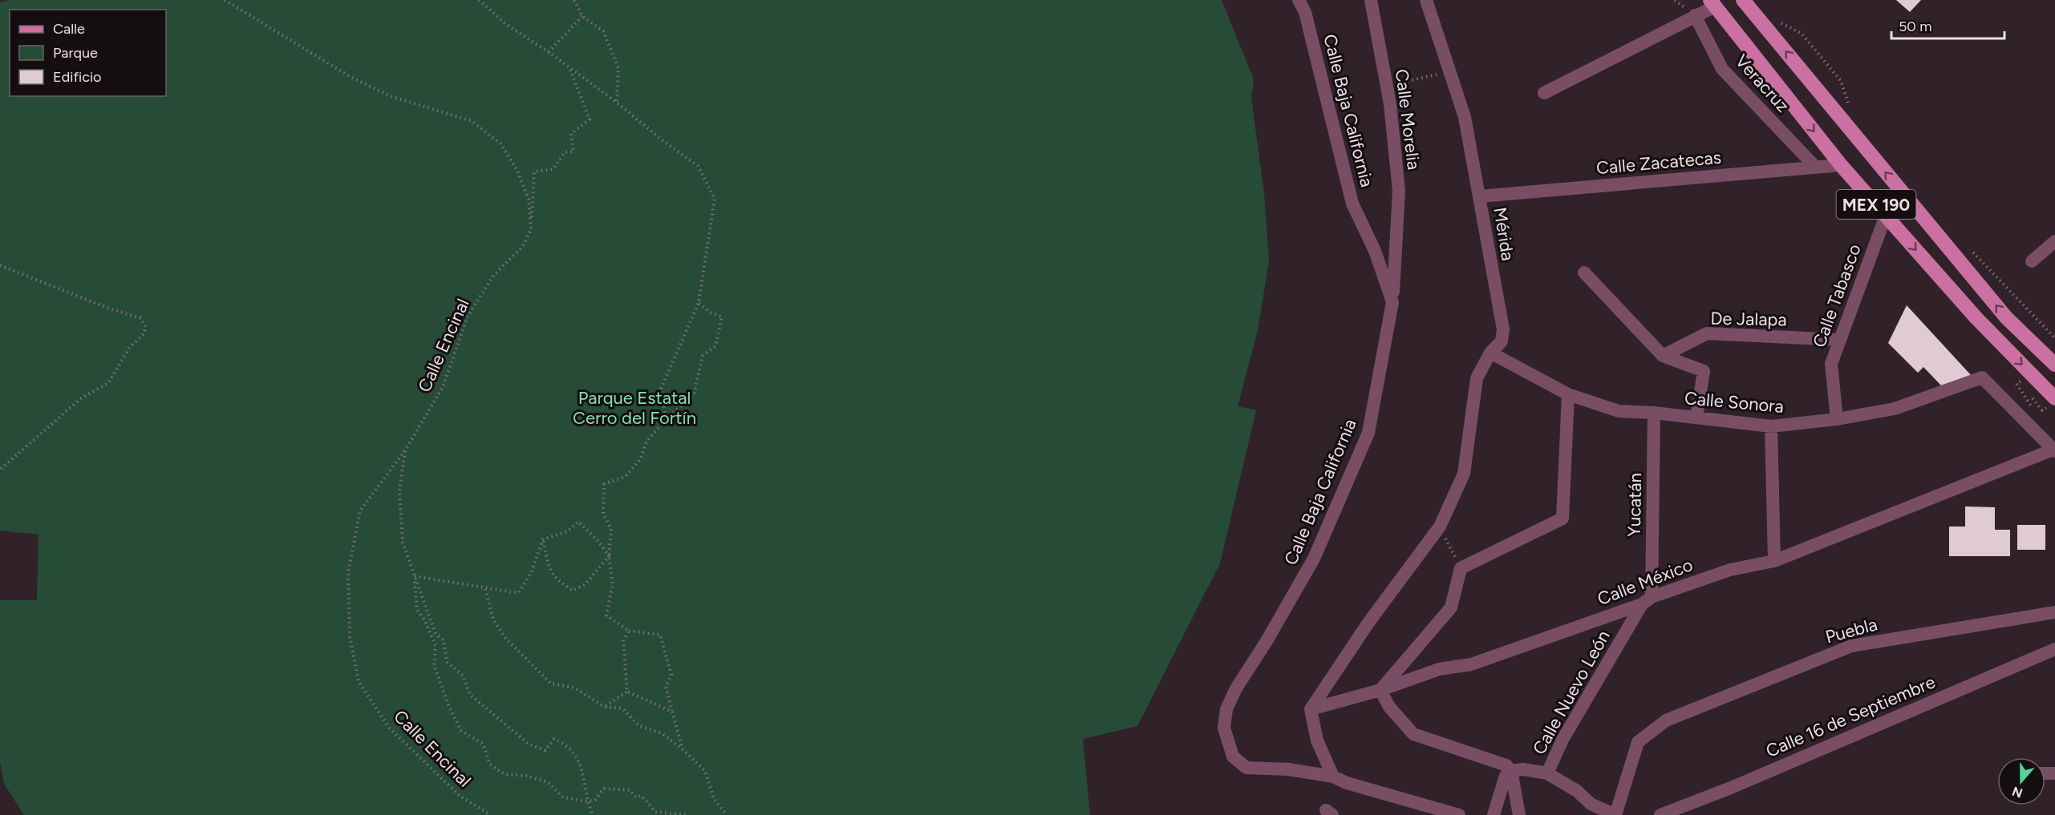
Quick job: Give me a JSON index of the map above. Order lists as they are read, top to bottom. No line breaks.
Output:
{"streets":{"main road":["MEX 190"],"street":["Veracruz","Calle Baja California","Calle Morelia","Calle Zacatecas","Mérida","Calle Tabasco","De Jalapa","Calle Sonora","Yucatán","Calle México","Puebla","Calle Nuevo León","Calle 16 de Septiembre"],"path":["Calle Encinal"]},"crossings":[["Veracruz","Calle Zacatecas"],["Calle Baja California","Calle Morelia"],["Calle Zacatecas","MEX 190"],["Calle Zacatecas","Mérida"],["MEX 190","Calle Tabasco"],["Mérida","Calle Sonora"],["Mérida","Calle México"],["Calle Tabasco","De Jalapa"],["Calle Tabasco","Calle Sonora"],["Calle Sonora","Yucatán"],["Yucatán","Calle México"],["Yucatán","Calle Nuevo León"],["Calle México","Calle Nuevo León"]],"parks":["Parque Estatal Cerro del Fortín"],"legend":["Calle","Parque","Edificio"],"scale_bar":"50 m","north":"bottom"}
